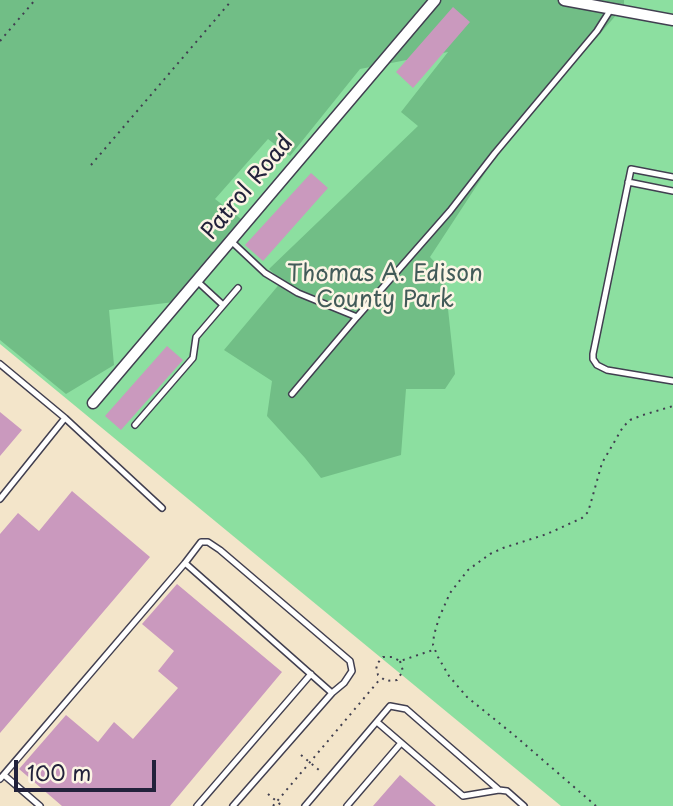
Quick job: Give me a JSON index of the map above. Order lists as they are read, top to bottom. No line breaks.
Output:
{"streets":{"street":["Patrol Road"]},"parks":["Thomas A. Edison County Park"],"scale_bar":"100 m"}
